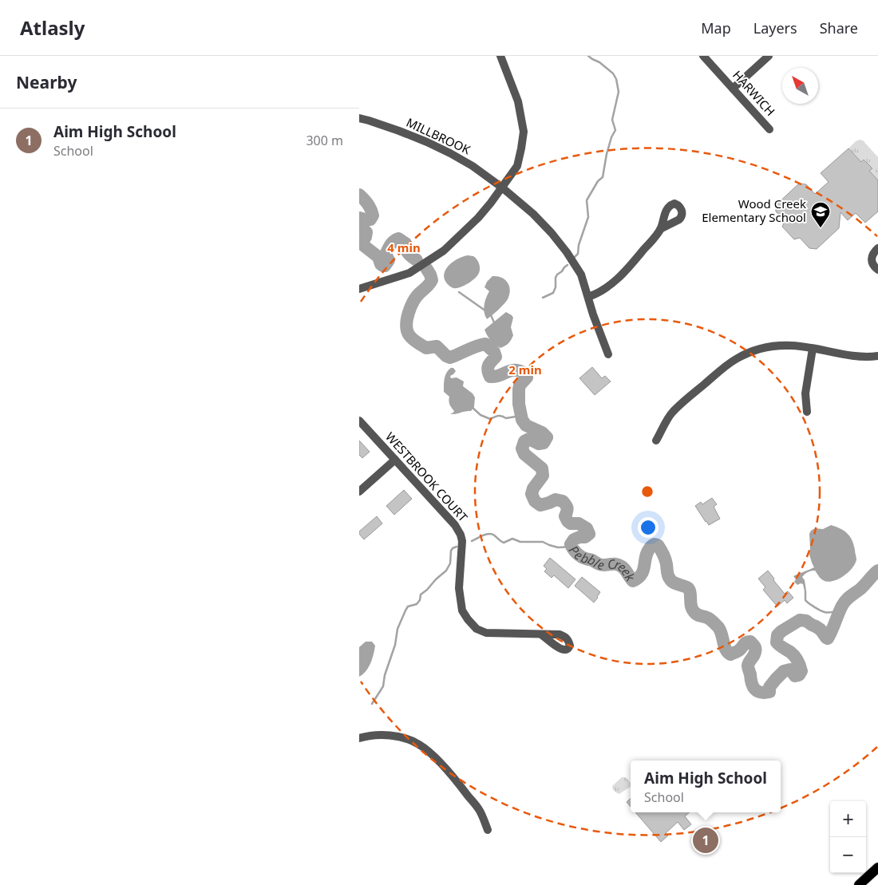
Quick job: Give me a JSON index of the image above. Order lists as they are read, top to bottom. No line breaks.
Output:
{"streets":{"street":["HARWICH","MILLBROOK","WESTBROOK COURT"]},"water":["Pebble Creek"],"places":{"school or university":["Wood Creek Elementary School"]},"north":"top left","page":{"header":"Atlasly","nav":["Map","Layers","Share"],"heading":"Nearby","list":[{"mark":"1","name":"Aim High School","note":"School","value":"300 m"}],"popup":["Aim High School","School"],"map_buttons":["+","−"],"pins":"1"},"rings":["4 min","2 min"]}
